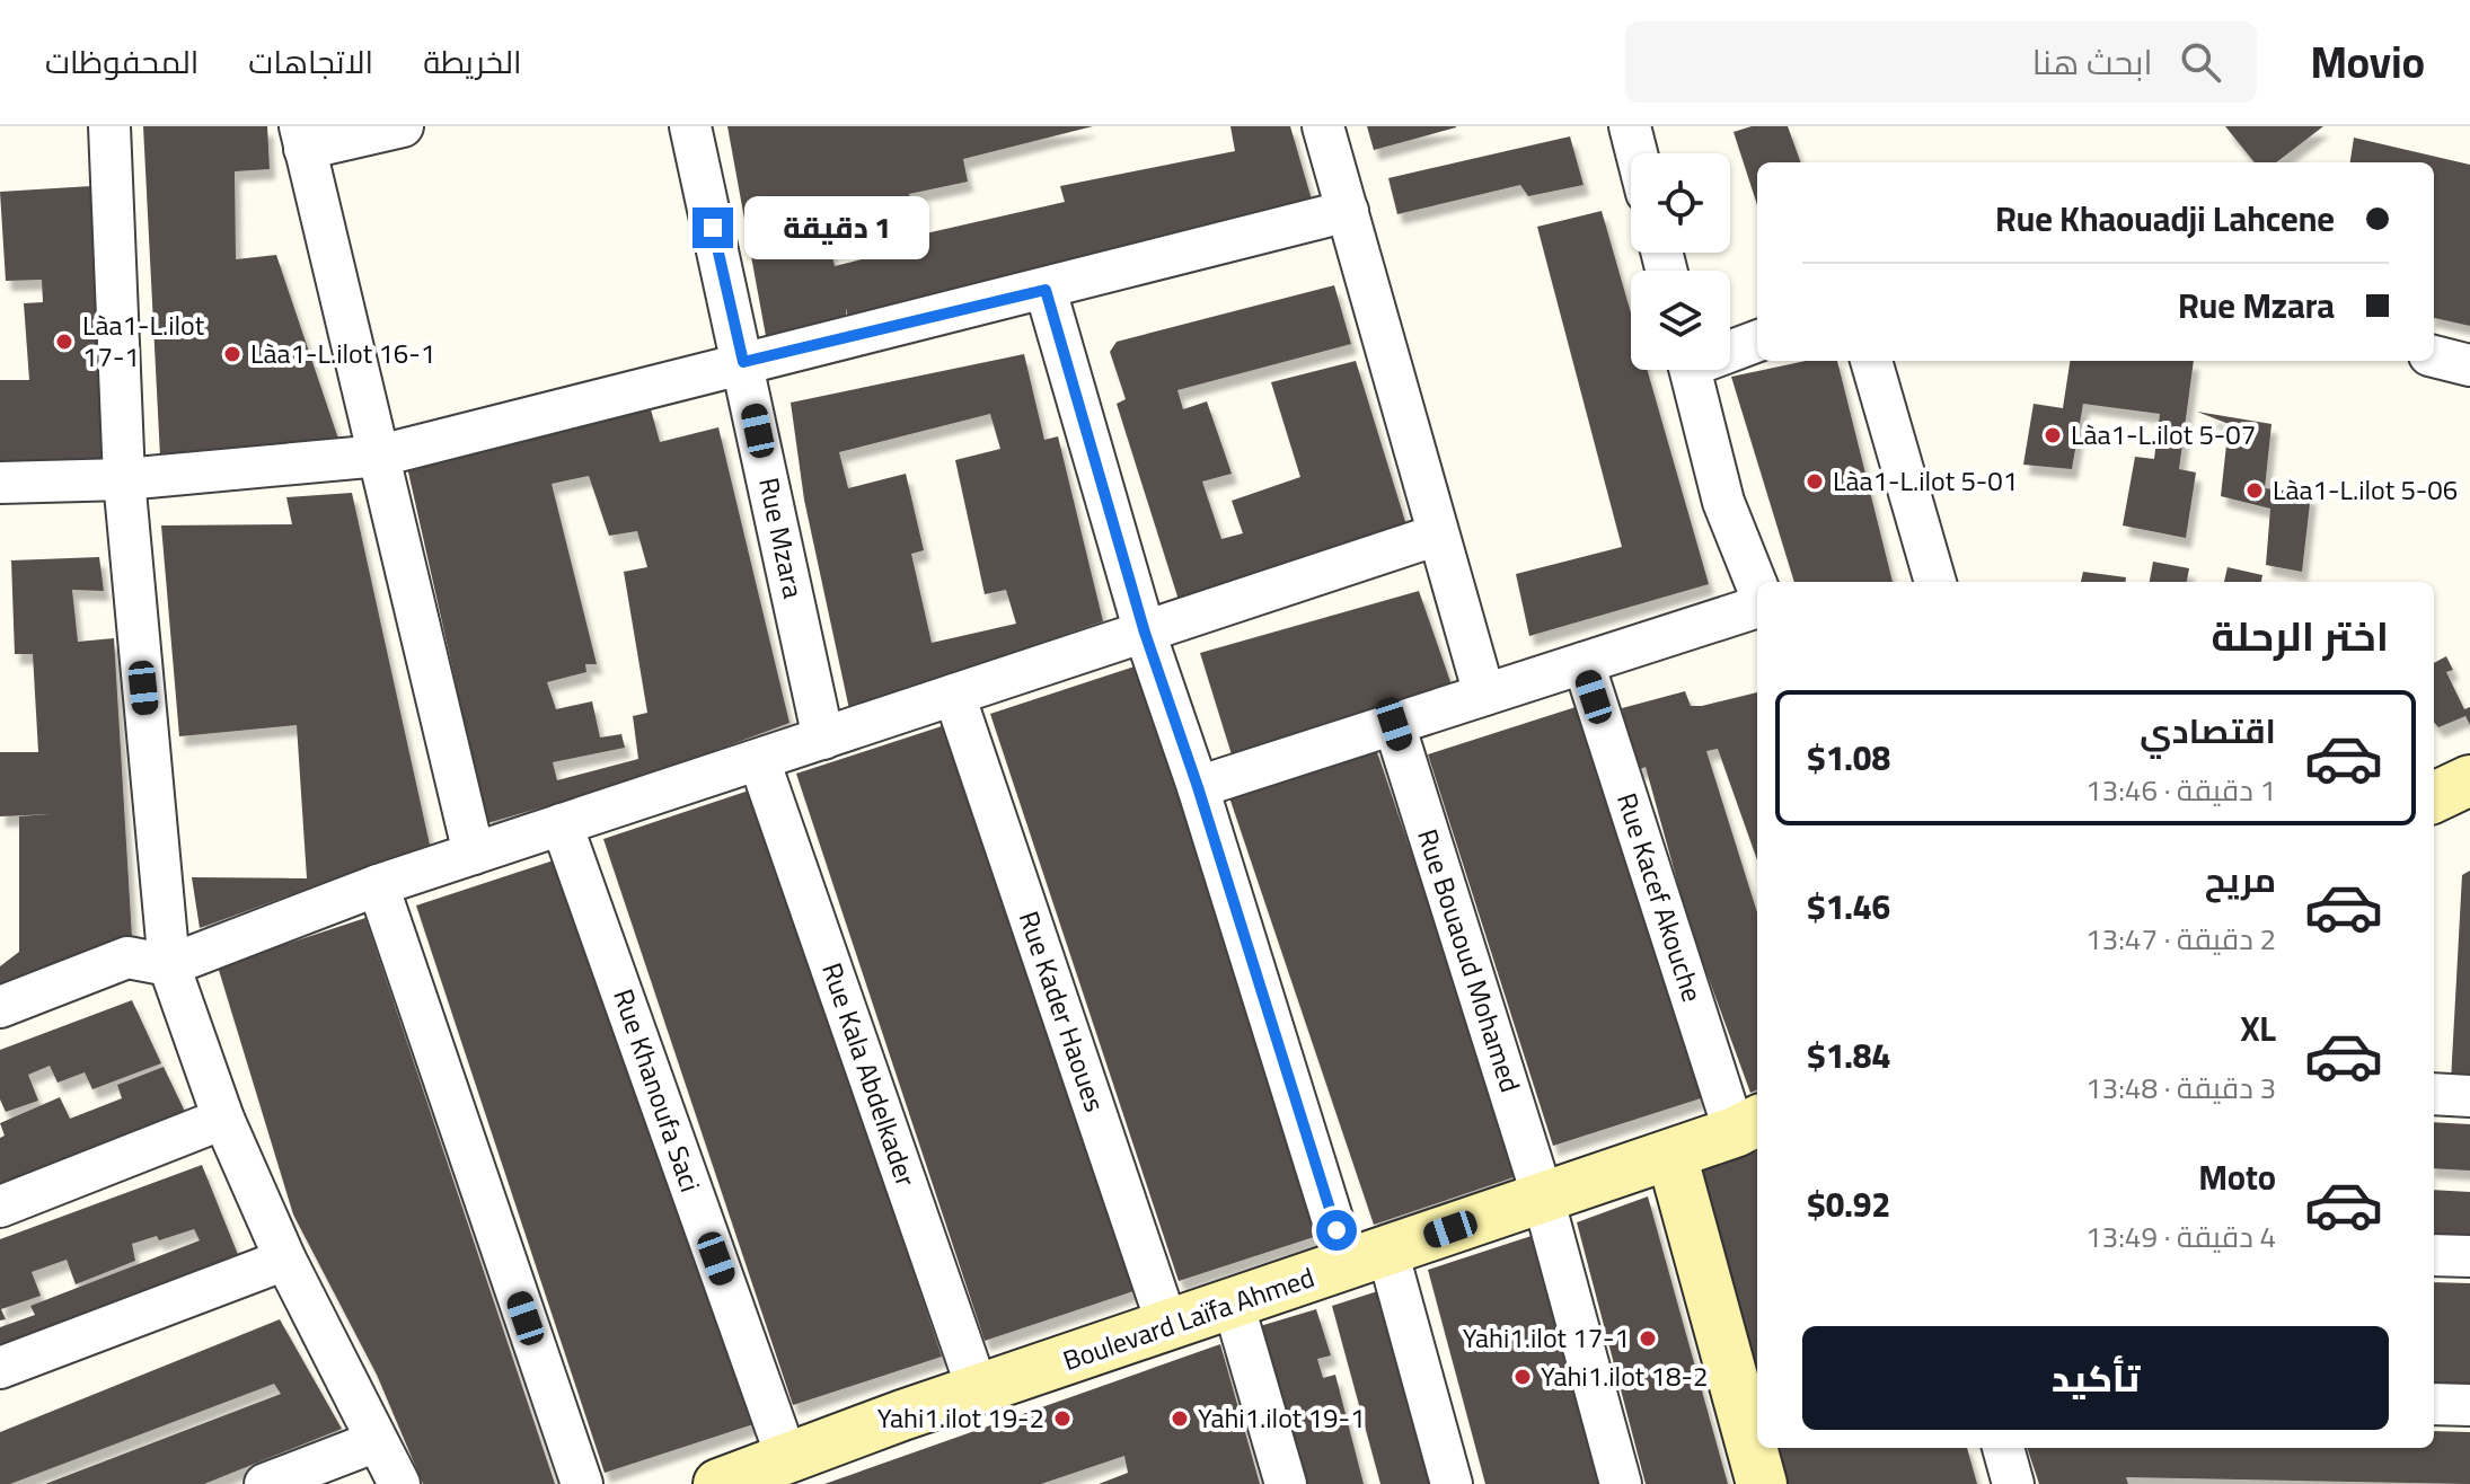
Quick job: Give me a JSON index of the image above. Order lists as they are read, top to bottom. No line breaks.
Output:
{"streets":{"street":["Rue Mzara","Rue Kacef Akouche","Rue Bouaoud Mohamed","Rue Kader Haoues","Rue Kala Abdelkader","Rue Khanoufa Saci","Boulevard Laïfa Ahmed"]},"crossings":[["Rue Kacef Akouche","Boulevard Laïfa Ahmed"],["Rue Bouaoud Mohamed","Boulevard Laïfa Ahmed"],["Rue Kader Haoues","Boulevard Laïfa Ahmed"],["Rue Kala Abdelkader","Boulevard Laïfa Ahmed"],["Rue Khanoufa Saci","Boulevard Laïfa Ahmed"]],"places":["Làa1-L.ilot 17-1","Làa1-L.ilot 16-1","Làa1-L.ilot 5-07","Làa1-L.ilot 5-01","Làa1-L.ilot 5-06","Yahi1.ilot 17-1","Yahi1.ilot 18-2","Yahi1.ilot 19-2","Yahi1.ilot 19-1"],"page":{"header":"Movio","search":"ابحث هنا","nav":["الخريطة","الاتجاهات","المحفوظات"],"banner":["Rue Khaouadji Lahcene","Rue Mzara"],"bubble":"1 دقيقة","heading":"اختر الرحلة","list":[{"name":"اقتصادي","note":"1 دقيقة · 13:46","value":"$1.08"},{"name":"مريح","note":"2 دقيقة · 13:47","value":"$1.46"},{"name":"XL","note":"3 دقيقة · 13:48","value":"$1.84"},{"name":"Moto","note":"4 دقيقة · 13:49","value":"$0.92"}],"buttons":"تأكيد"}}
